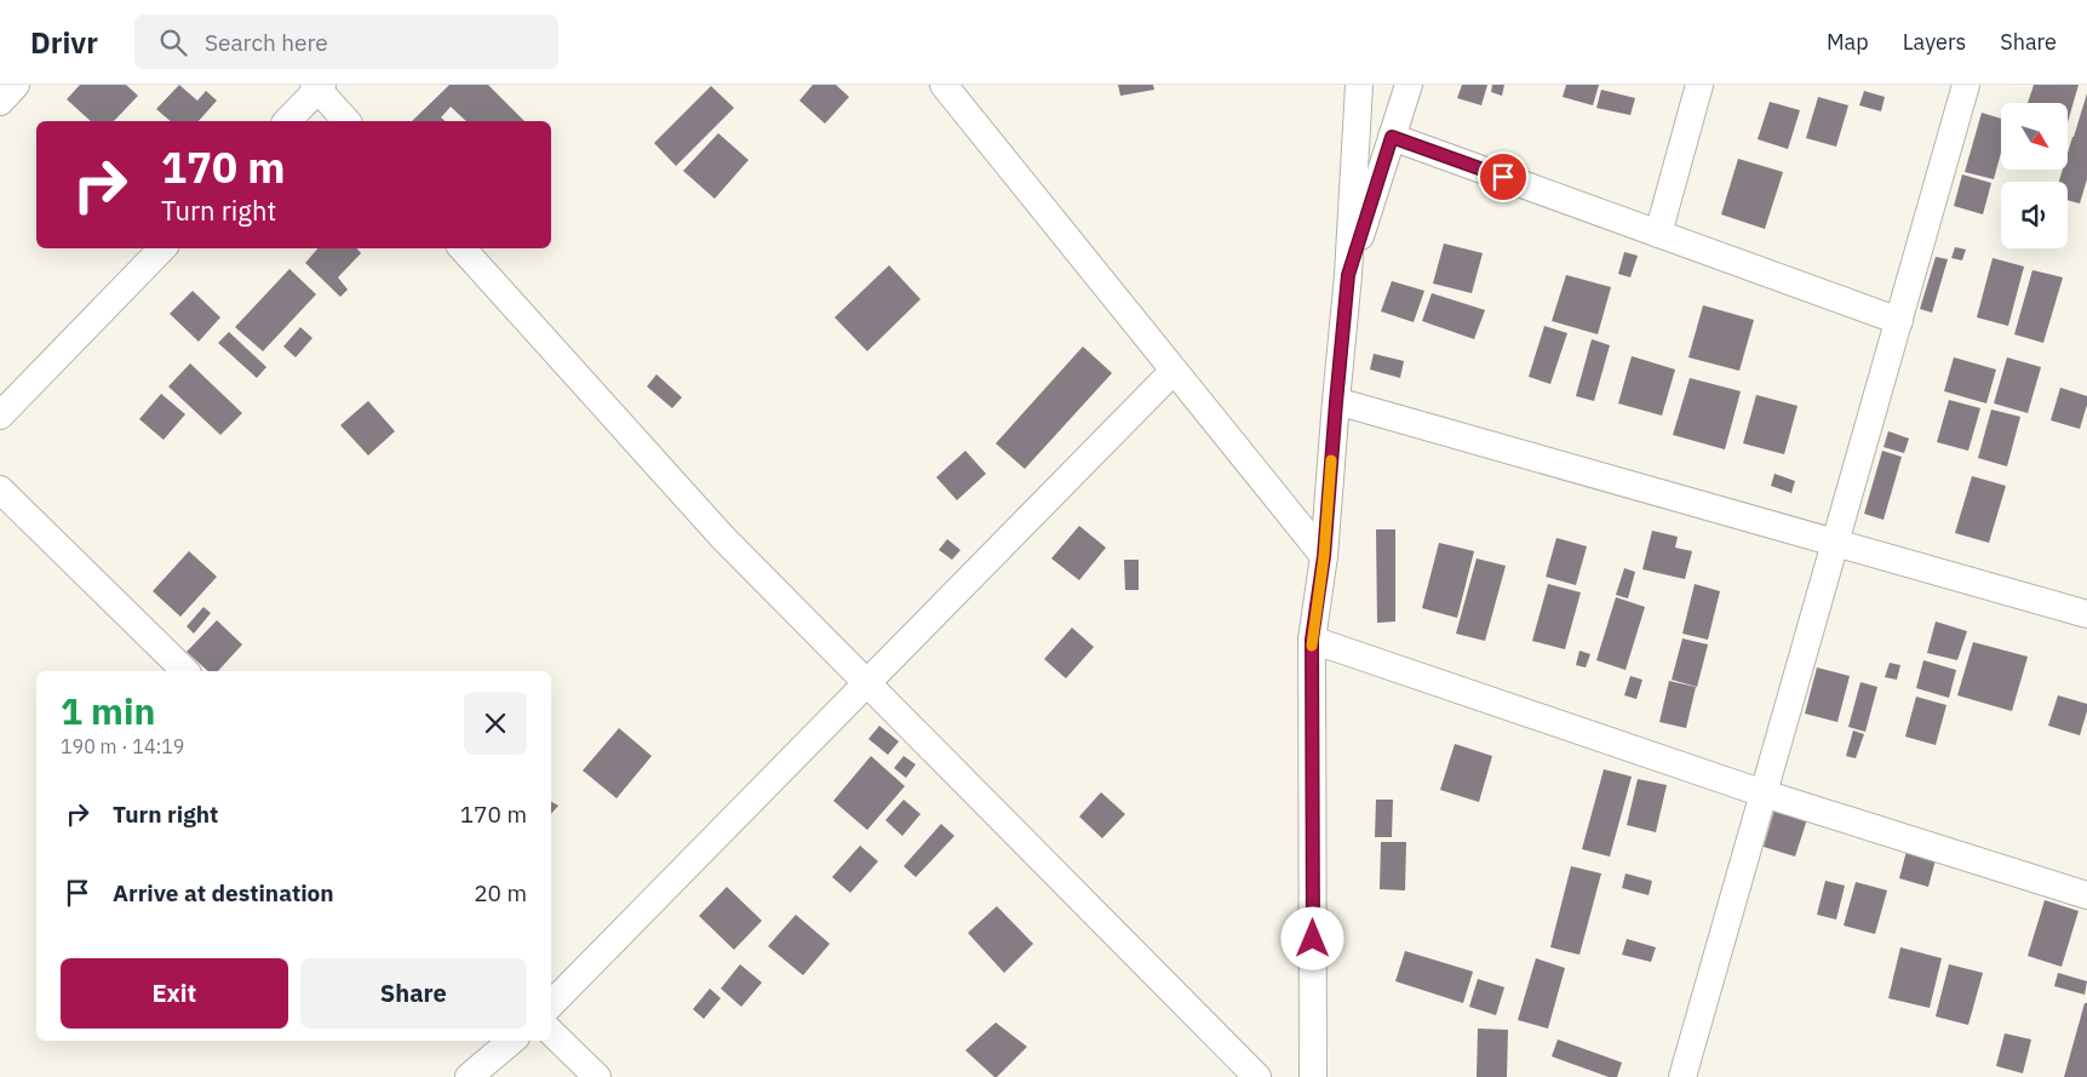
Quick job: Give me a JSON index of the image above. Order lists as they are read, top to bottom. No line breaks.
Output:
{"north":"bottom right","page":{"header":"Drivr","search":"Search here","nav":["Map","Layers","Share"],"turn":["170 m","Turn right"],"heading":["1 min","190 m · 14:19"],"list":[{"name":"Turn right","value":"170 m"},{"name":"Arrive at destination","value":"20 m"}],"buttons":["Exit","Share"]}}
